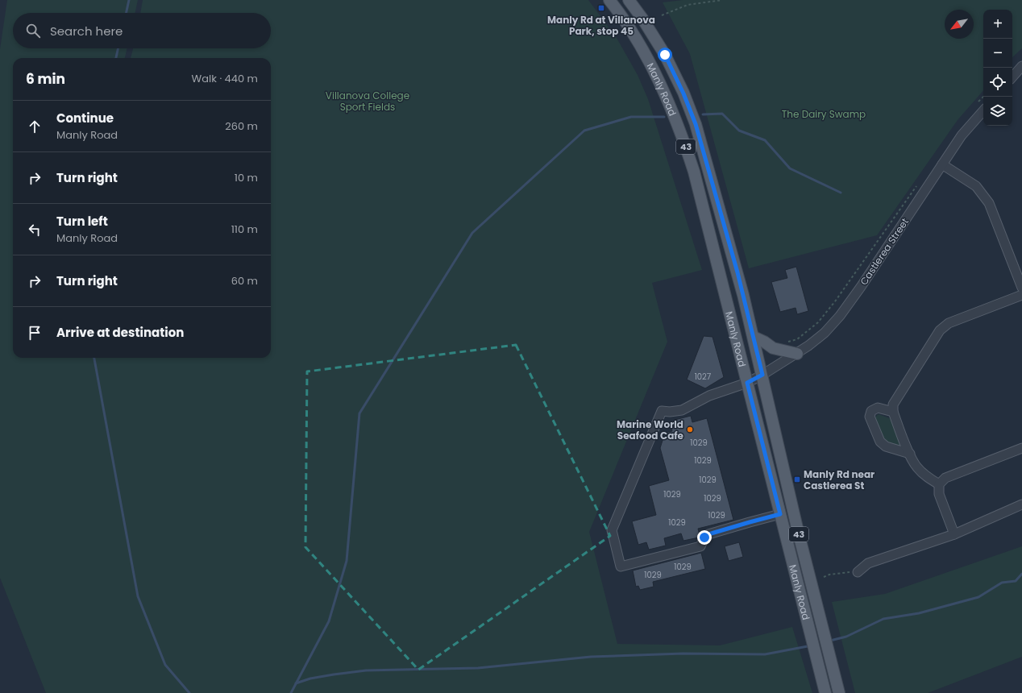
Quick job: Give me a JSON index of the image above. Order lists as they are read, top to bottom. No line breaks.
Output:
{"streets":{"main road":["Manly Road","43"],"street":["Castlerea Street"]},"crossings":[["Manly Road","Castlerea Street"]],"parks":["Villanova College Sport Fields","The Dairy Swamp"],"places":{"transit":["Manly Rd at Villanova Park, stop 45","Manly Rd near Castlerea St"],"other":["Marine World Seafood Cafe"]},"house_numbers":["1027","1029","1029","1029","1029","1029","1029","1029","1029","1029"],"north":"bottom left","page":{"map_buttons":["+","−"],"search":"Search here","heading":["6 min","Walk · 440 m"],"list":[["Continue","Manly Road","260 m"],["Turn right","10 m"],["Turn left","Manly Road","110 m"],["Turn right","60 m"],"Arrive at destination"]}}
